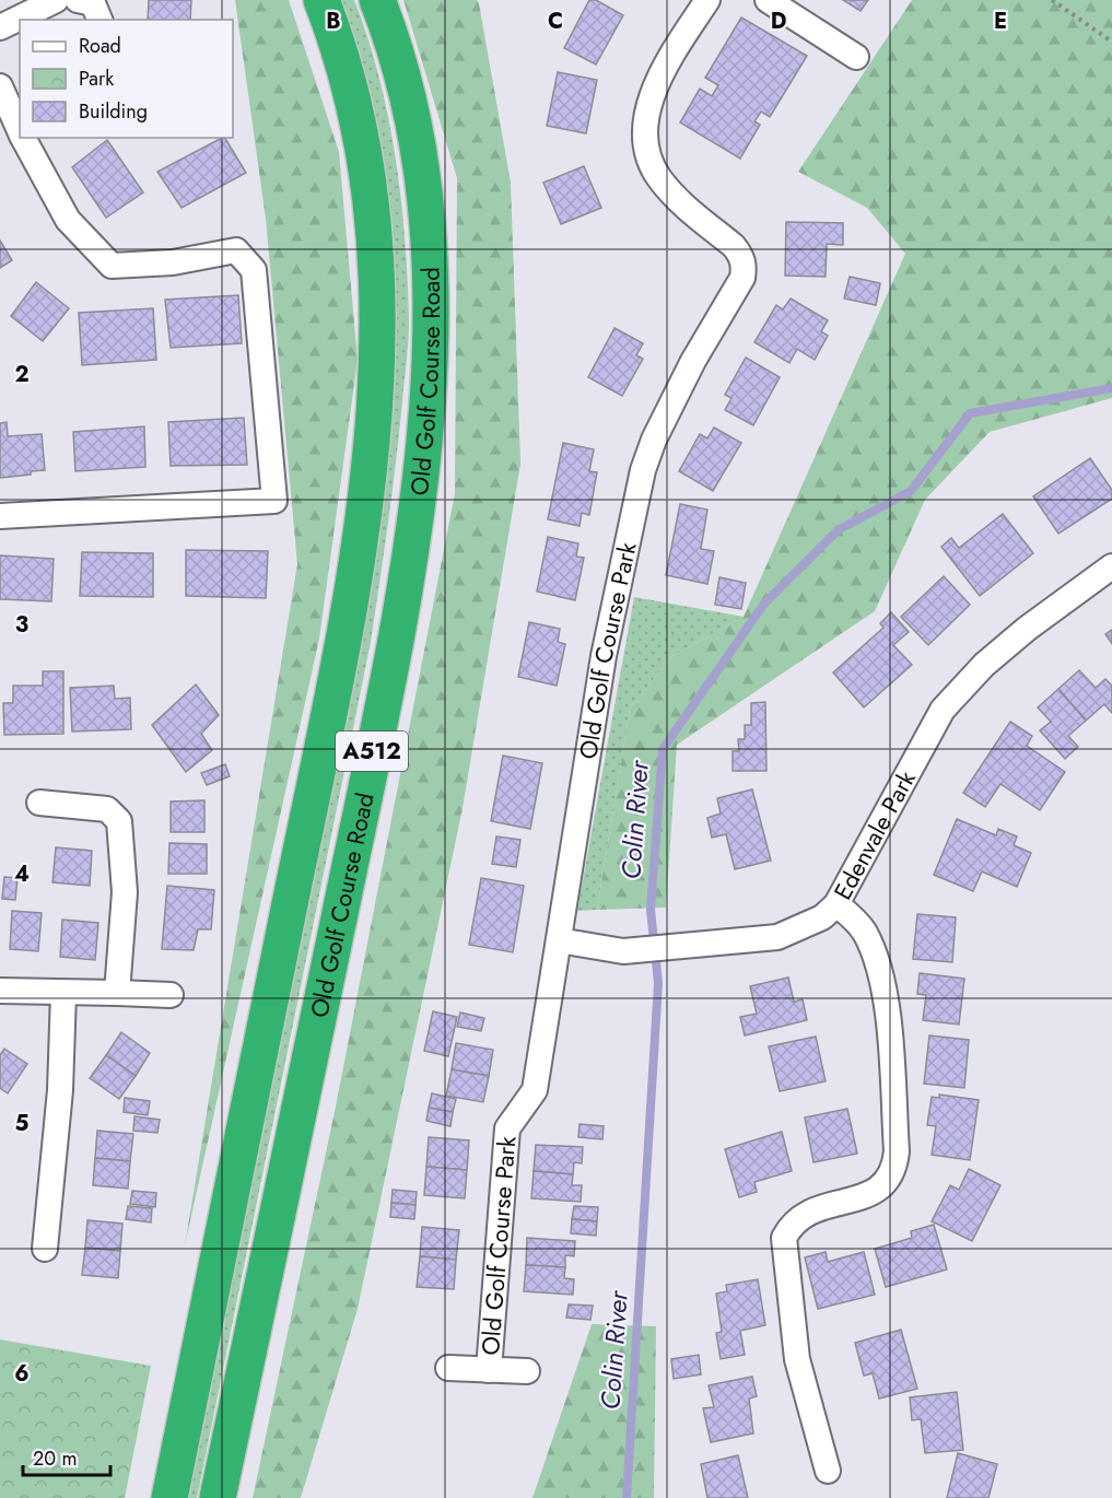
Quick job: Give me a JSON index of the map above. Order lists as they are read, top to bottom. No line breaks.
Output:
{"streets":{"highway":["Old Golf Course Road","A512"],"street":["Old Golf Course Park","Edenvale Park"]},"crossings":[["Old Golf Course Park","Edenvale Park"]],"water":["Colin River"],"legend":["Road","Park","Building"],"scale_bar":"20 m","grid":{"columns":["B","C","D","E"],"rows":["2","3","4","5","6"]}}
